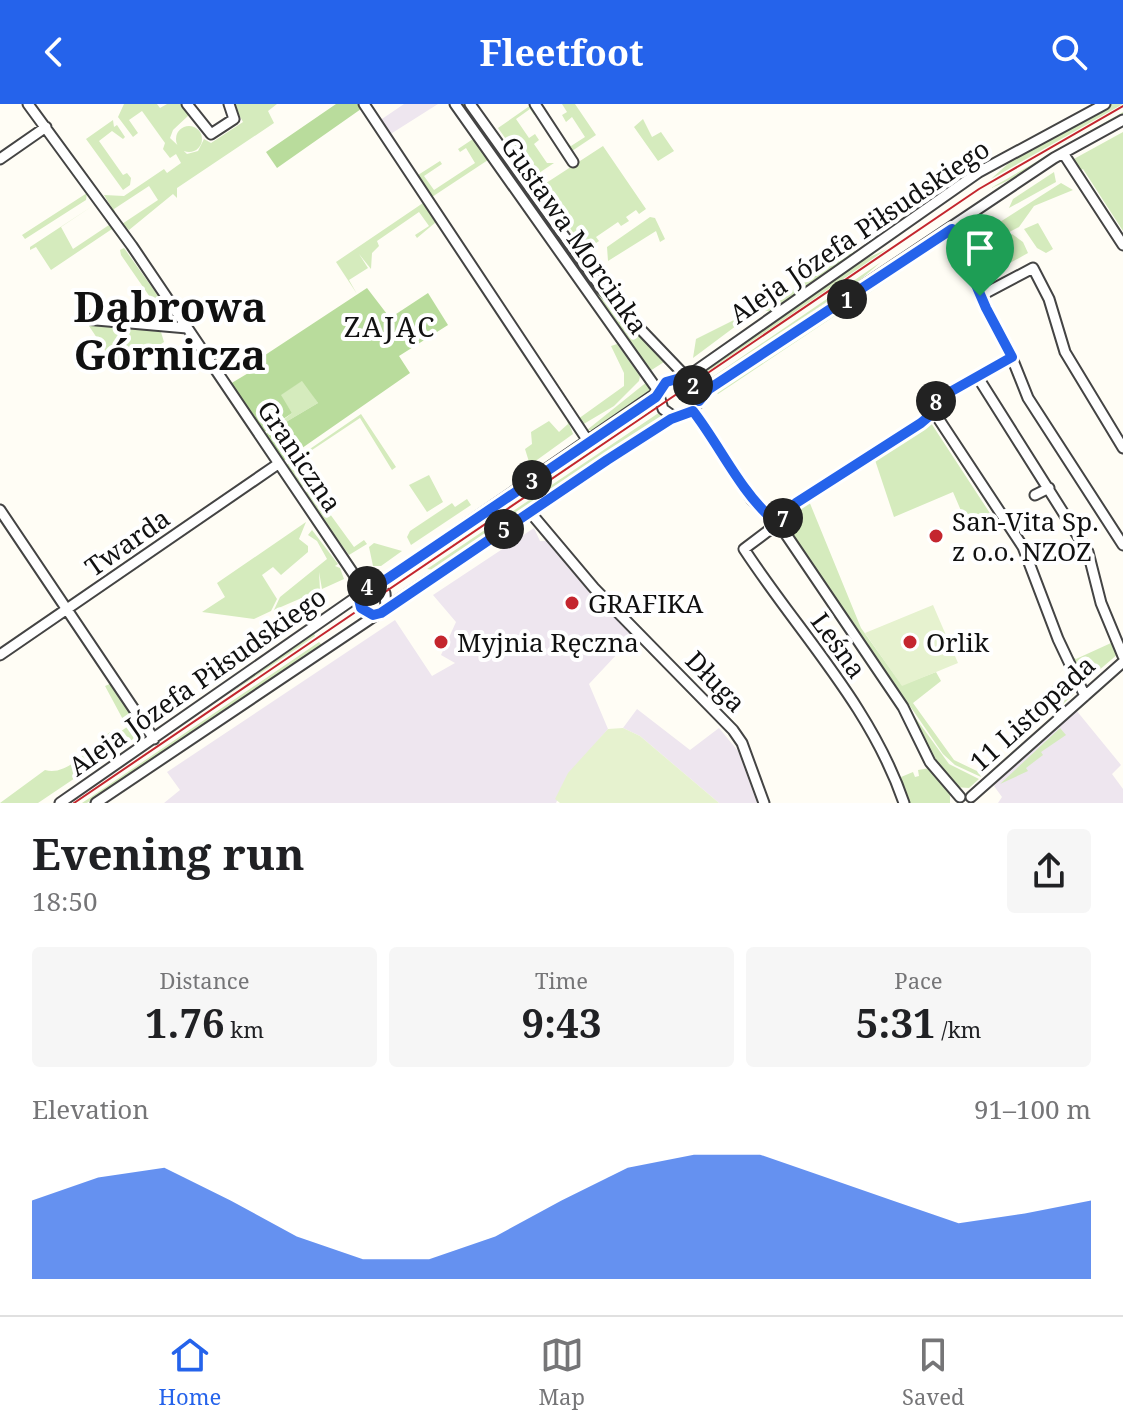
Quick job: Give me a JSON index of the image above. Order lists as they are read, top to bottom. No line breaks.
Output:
{"streets":{"street":["Aleja Józefa Piłsudskiego","Gustawa Morcinka","Graniczna","Twarda","Leśna","Długa","11 Listopada"]},"crossings":[["Aleja Józefa Piłsudskiego","Gustawa Morcinka"],["Aleja Józefa Piłsudskiego","Graniczna"],["Graniczna","Twarda"],["Leśna","11 Listopada"]],"districts":["Dąbrowa Górnicza","ZAJĄC"],"places":["San-Vita Sp. z o.o. NZOZ","GRAFIKA","Myjnia Ręczna","Orlik"],"page":{"header":"Fleetfoot","pins":["1","2","8","3","7","5","4"],"heading":["Evening run","18:50"],"stats":[["Distance","1.76 km"],["Time","9:43"],["Pace","5:31 /km"]],"chart":["Elevation","91–100 m"],"tabs":["Home","Map","Saved"]}}
